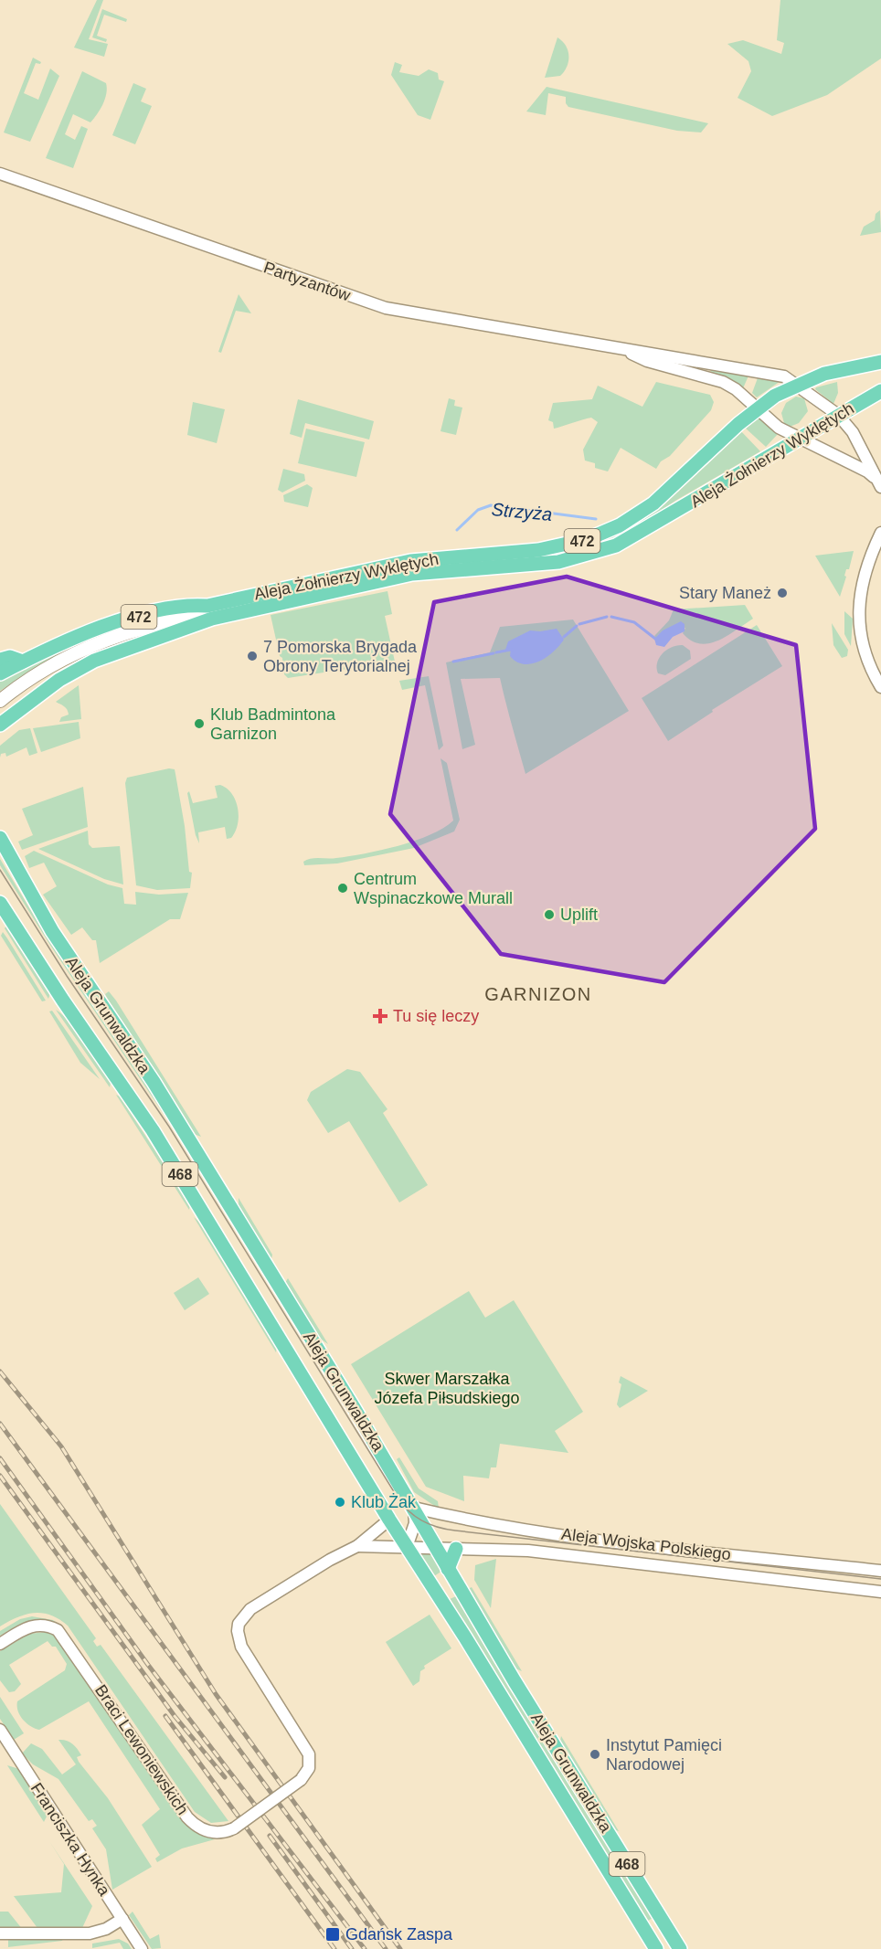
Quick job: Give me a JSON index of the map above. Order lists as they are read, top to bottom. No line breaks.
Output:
{"streets":{"main road":["Aleja Żołnierzy Wyklętych","472","Aleja Grunwaldzka","468"],"street":["Partyzantów","Aleja Wojska Polskiego","Braci Lewoniewskich","Franciszka Hynka"]},"crossings":[["Partyzantów","Aleja Żołnierzy Wyklętych"],["Aleja Żołnierzy Wyklętych","472"],["Aleja Grunwaldzka","Aleja Wojska Polskiego"],["Aleja Grunwaldzka","Braci Lewoniewskich"],["Aleja Wojska Polskiego","Braci Lewoniewskich"]],"districts":["GARNIZON"],"water":["Strzyża"],"parks":["Skwer Marszałka Józefa Piłsudskiego"],"places":{"other":["Stary Maneż","7 Pomorska Brygada Obrony Terytorialnej","Klub Badmintona Garnizon","Centrum Wspinaczkowe Murall","Uplift","Klub Żak","Instytut Pamięci Narodowej"],"health":["Tu się leczy"],"transit":["Gdańsk Zaspa"]}}
